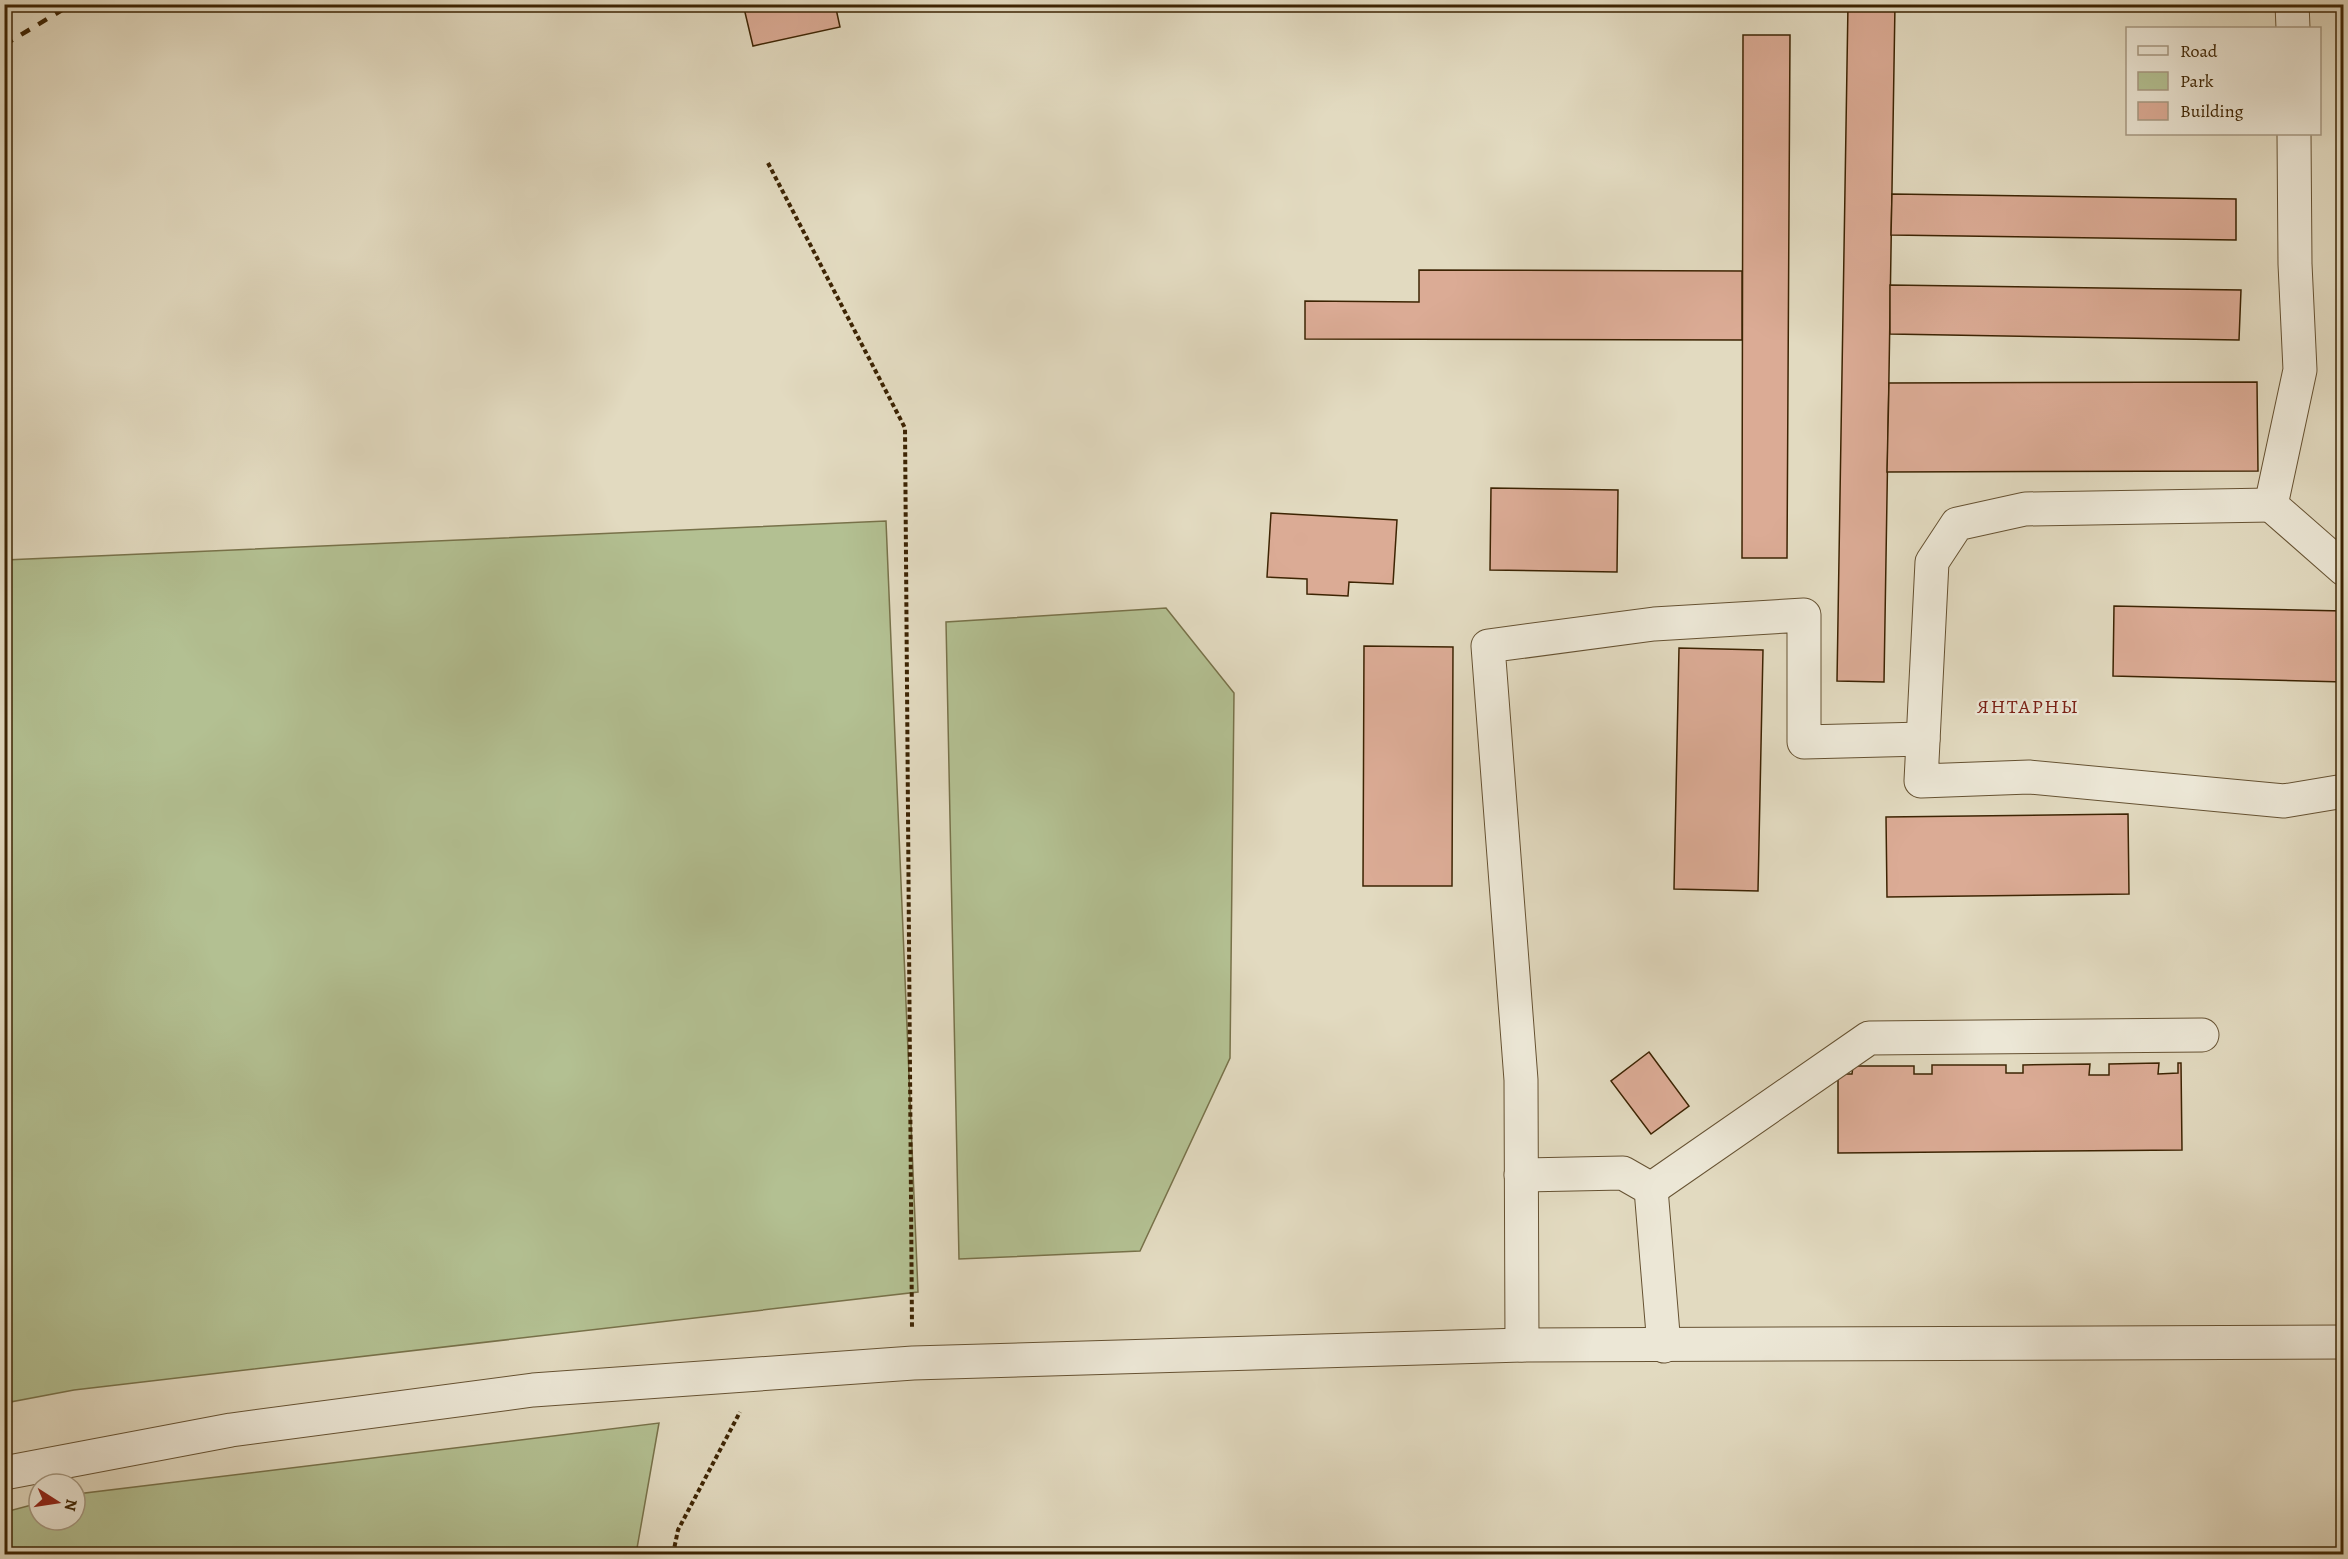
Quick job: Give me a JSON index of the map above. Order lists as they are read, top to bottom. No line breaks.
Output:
{"districts":["ЯНТАРНЫ"],"legend":["Road","Park","Building"],"north":"right"}
